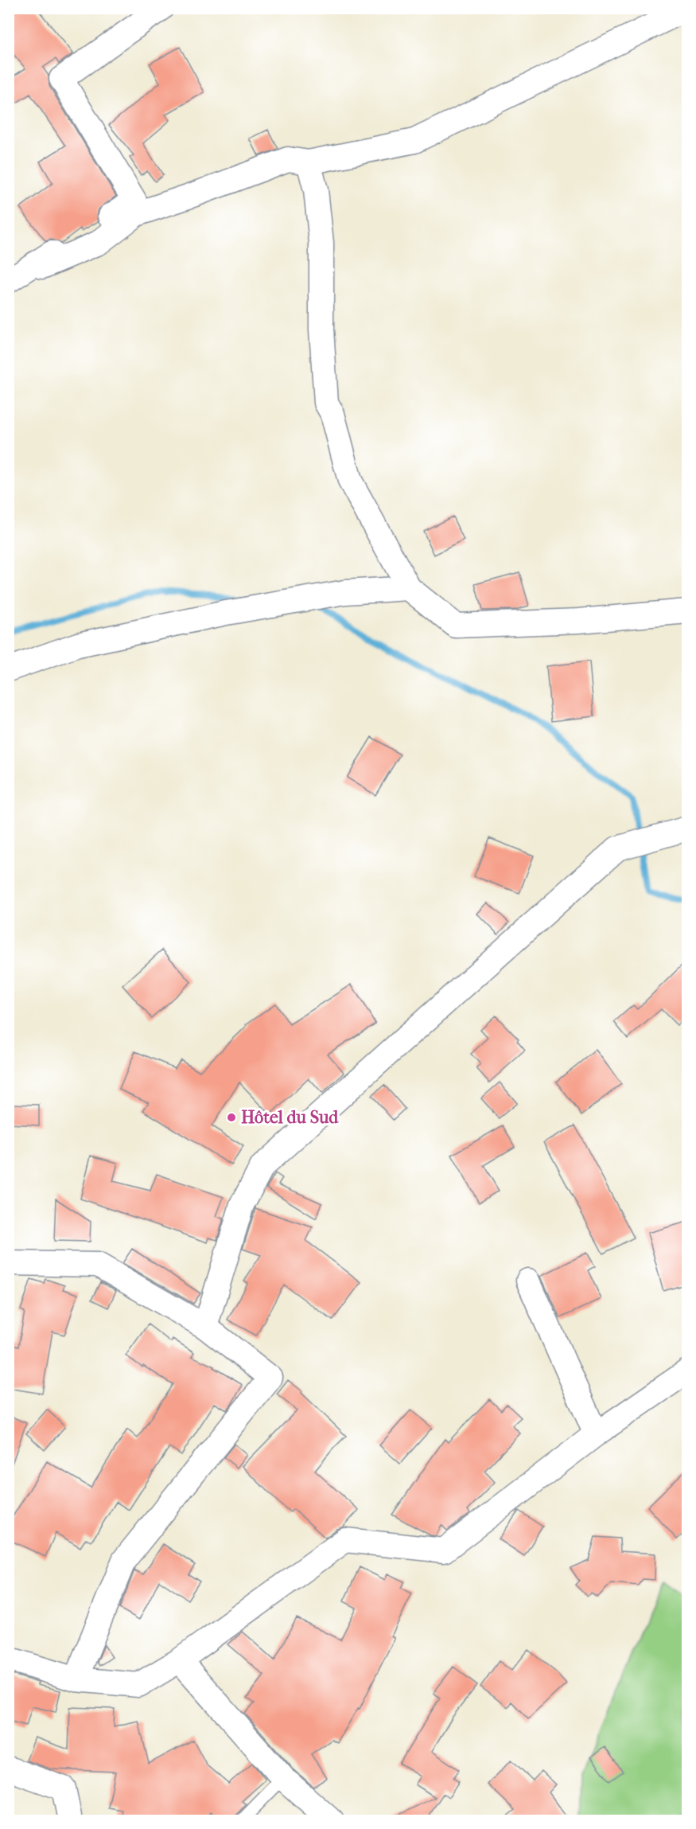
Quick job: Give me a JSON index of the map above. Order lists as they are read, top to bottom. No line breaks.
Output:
{"places":["Hôtel du Sud"]}
